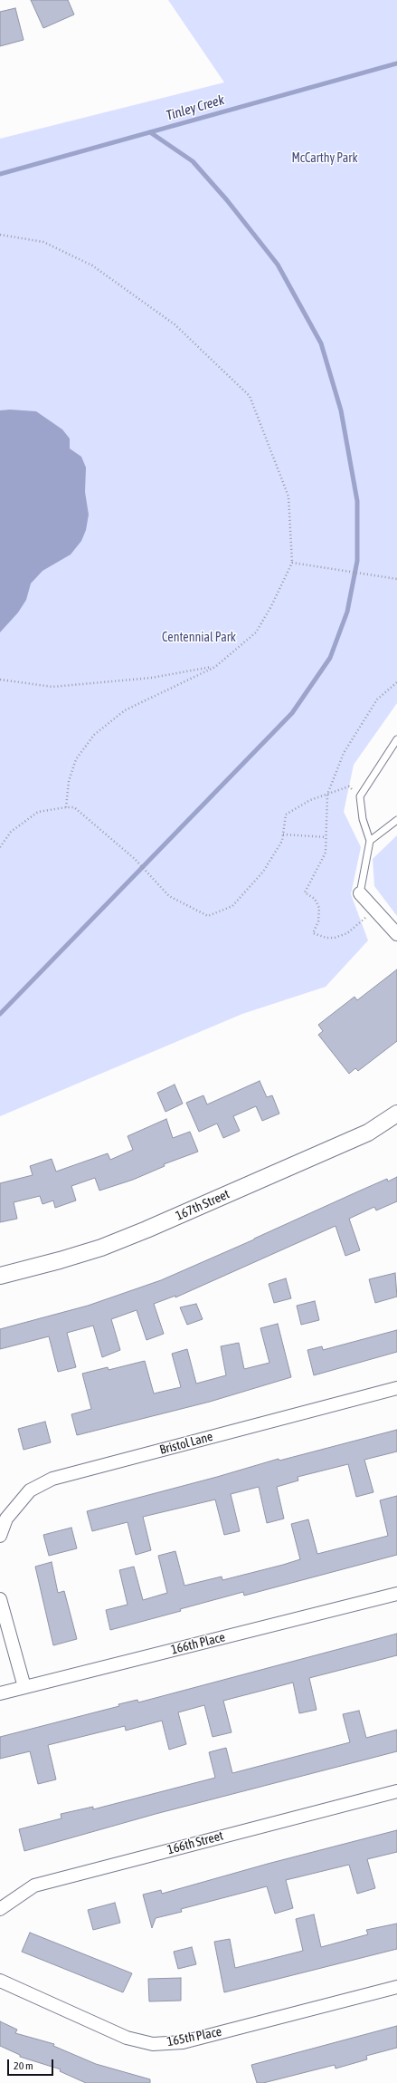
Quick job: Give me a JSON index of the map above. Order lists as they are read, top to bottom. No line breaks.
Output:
{"streets":{"street":["167th Street","Bristol Lane","166th Place","166th Street","165th Place"]},"water":["Tinley Creek"],"parks":["McCarthy Park","Centennial Park"],"scale_bar":"20 m"}
